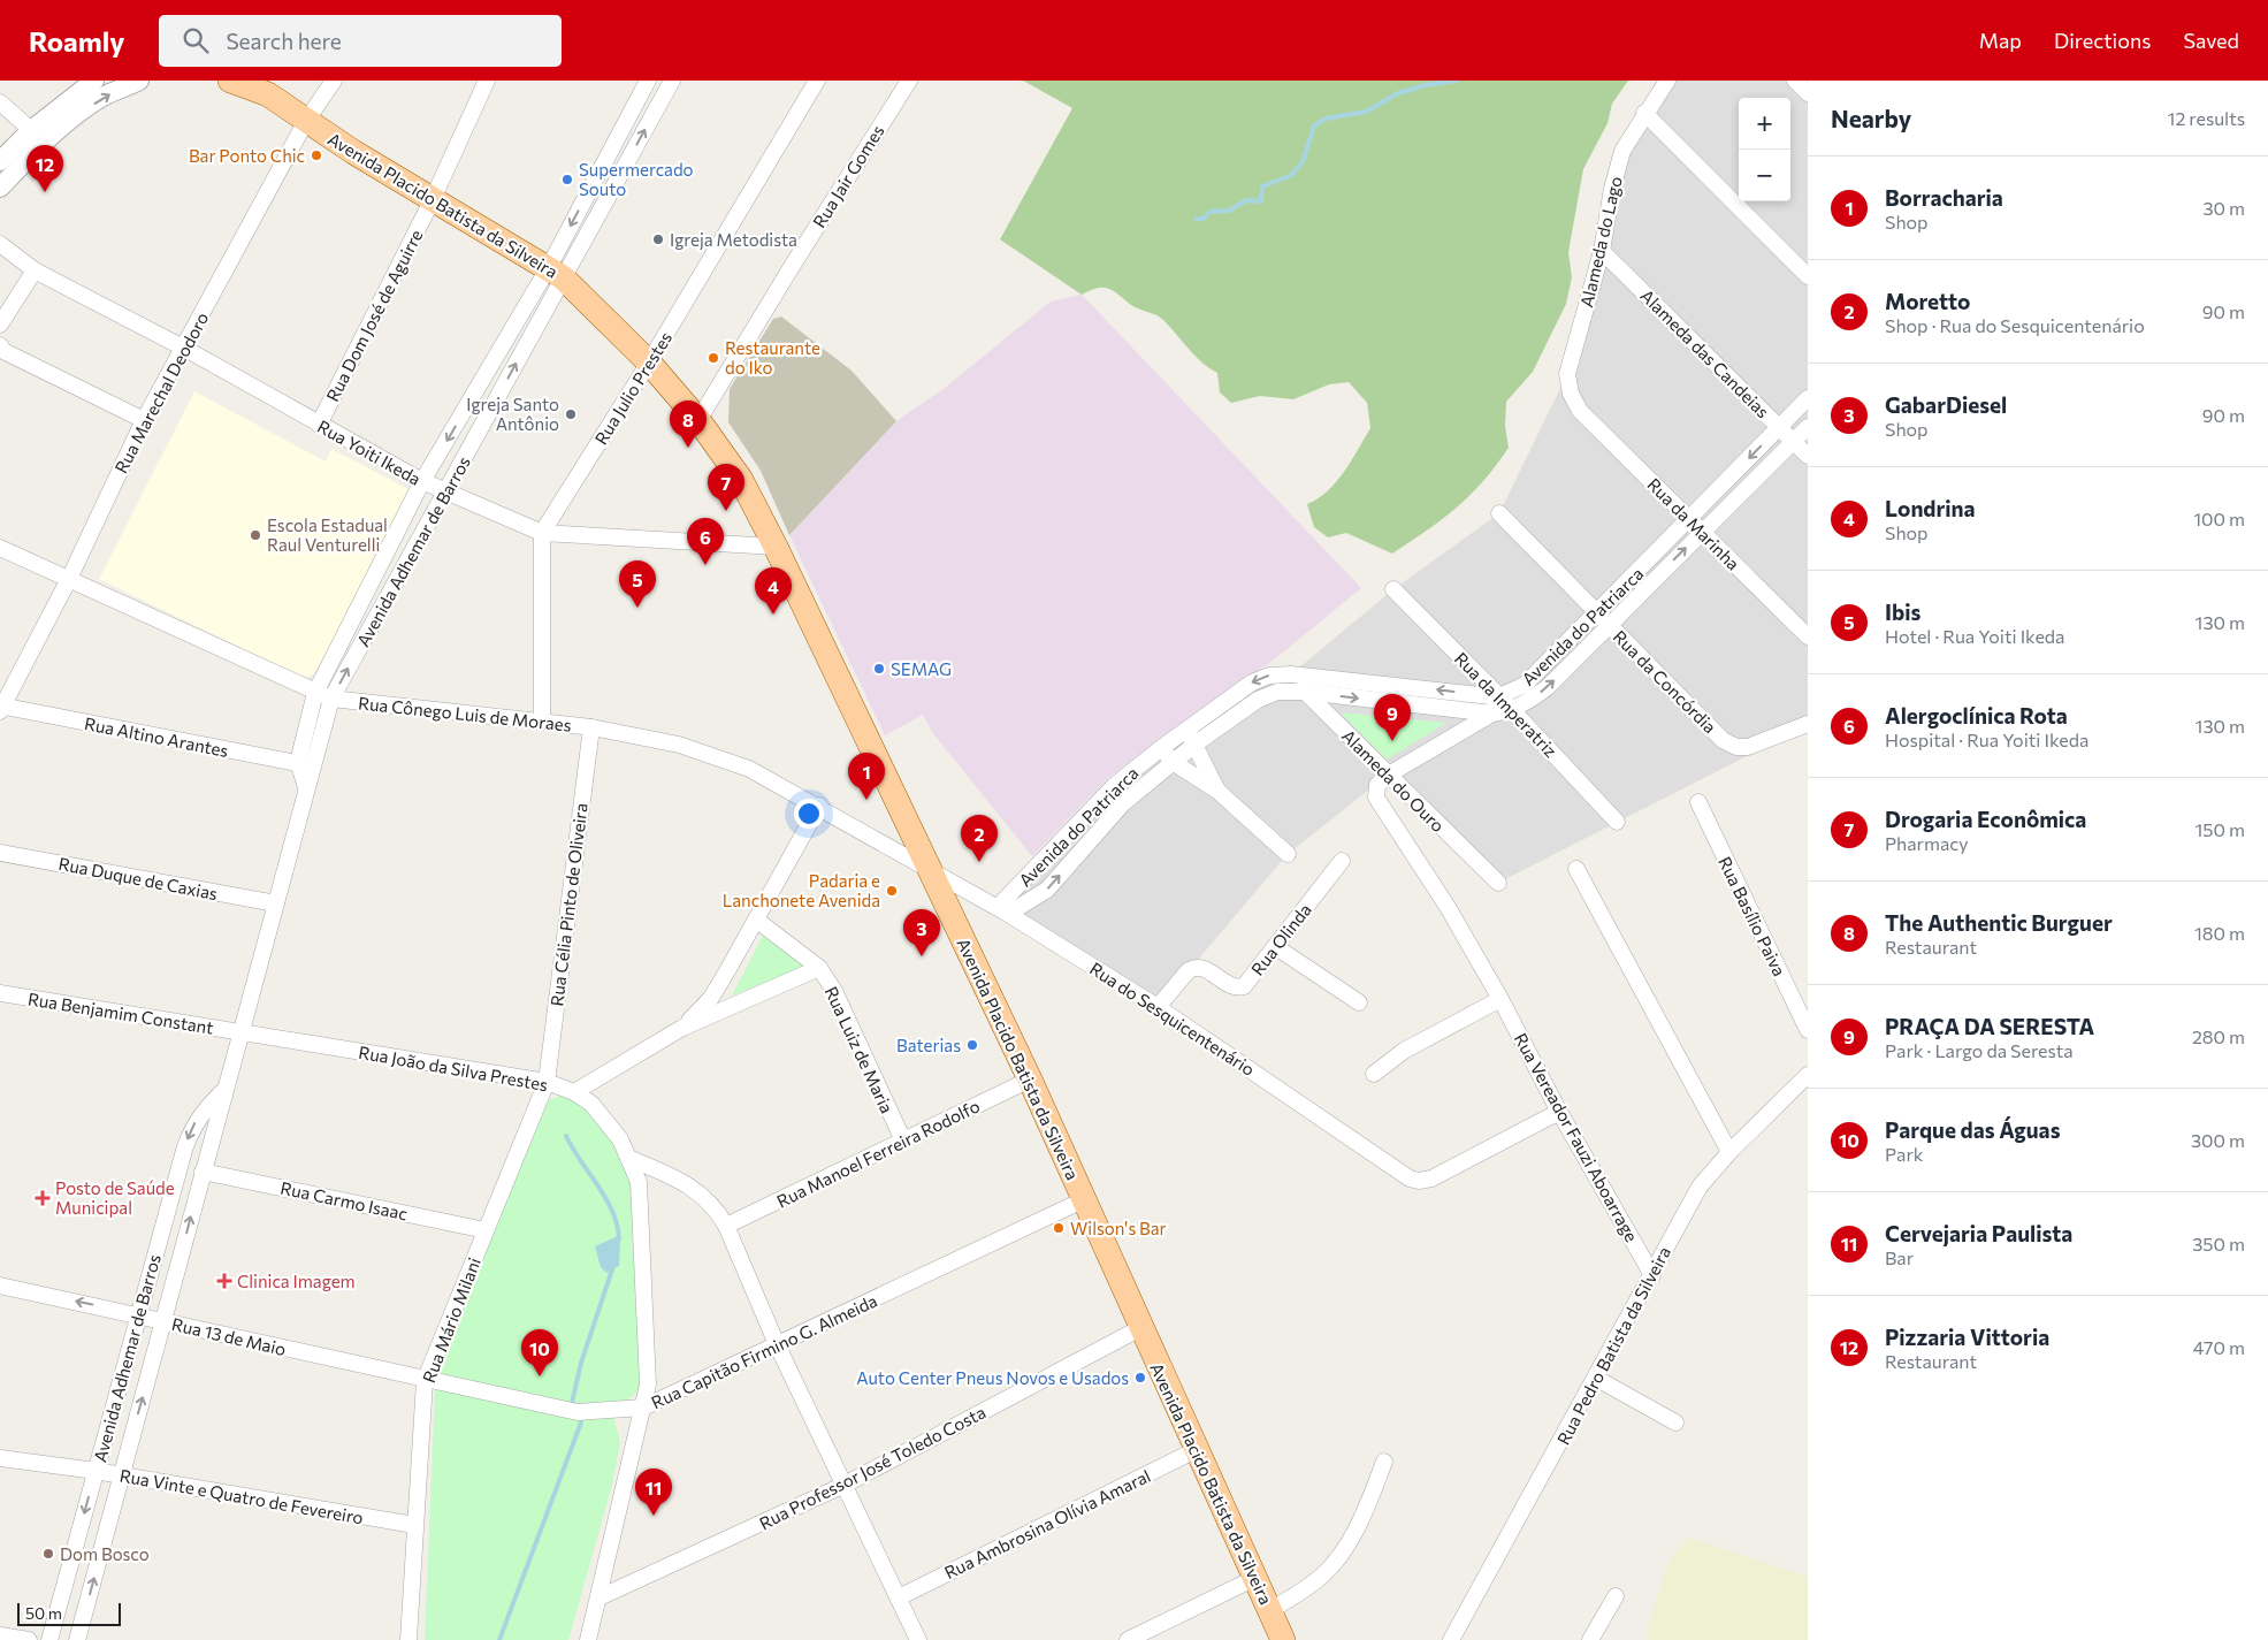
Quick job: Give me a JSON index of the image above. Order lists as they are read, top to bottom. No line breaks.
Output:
{"streets":{"main road":["Avenida Placido Batista da Silveira"],"street":["Rua Jair Gomes","Alameda do Lago","Rua Dom José de Aguirre","Alameda das Candeias","Rua Julio Prestes","Rua Marechal Deodoro","Rua Yoiti Ikeda","Rua da Marinha","Avenida Adhemar de Barros","Avenida do Patriarca","Rua da Concórdia","Rua da Imperatriz","Rua Cônego Luis de Moraes","Rua Altino Arantes","Alameda do Ouro","Rua Duque de Caxias","Rua Célia Pinto de Oliveira","Rua Basílio Paiva","Rua Olinda","Rua Benjamim Constant","Rua do Sesquicentenário","Rua Luiz de Maria","Rua João da Silva Prestes","Rua Vereador Fauzi Aboarrage","Rua Manoel Ferreira Rodolfo","Rua Carmo Isaac","Rua Mário Milani","Rua 13 de Maio","Rua Pedro Batista da Silveira","Rua Capitão Firmino G. Almeida","Rua Professor José Toledo Costa","Rua Vinte e Quatro de Fevereiro","Rua Ambrosina Olívia Amaral"]},"crossings":[["Rua Jair Gomes","Avenida Placido Batista da Silveira"],["Avenida Placido Batista da Silveira","Rua Dom José de Aguirre"],["Avenida Placido Batista da Silveira","Rua Julio Prestes"],["Avenida Placido Batista da Silveira","Rua Marechal Deodoro"],["Avenida Placido Batista da Silveira","Rua Yoiti Ikeda"],["Avenida Placido Batista da Silveira","Avenida Adhemar de Barros"],["Avenida Placido Batista da Silveira","Rua Cônego Luis de Moraes"],["Avenida Placido Batista da Silveira","Rua do Sesquicentenário"],["Avenida Placido Batista da Silveira","Rua Manoel Ferreira Rodolfo"],["Avenida Placido Batista da Silveira","Rua Capitão Firmino G. Almeida"],["Avenida Placido Batista da Silveira","Rua Professor José Toledo Costa"],["Avenida Placido Batista da Silveira","Rua Ambrosina Olívia Amaral"],["Alameda do Lago","Alameda das Candeias"],["Alameda do Lago","Rua da Marinha"],["Rua Dom José de Aguirre","Rua Yoiti Ikeda"],["Alameda das Candeias","Avenida do Patriarca"],["Rua Julio Prestes","Rua Yoiti Ikeda"],["Rua Marechal Deodoro","Rua Yoiti Ikeda"],["Rua Marechal Deodoro","Rua Cônego Luis de Moraes"],["Rua Marechal Deodoro","Rua Altino Arantes"],["Rua Yoiti Ikeda","Avenida Adhemar de Barros"],["Rua da Marinha","Avenida do Patriarca"],["Avenida Adhemar de Barros","Rua Cônego Luis de Moraes"],["Avenida Adhemar de Barros","Rua Altino Arantes"],["Avenida Adhemar de Barros","Rua Duque de Caxias"],["Avenida Adhemar de Barros","Rua Benjamim Constant"],["Avenida Adhemar de Barros","Rua João da Silva Prestes"],["Avenida Adhemar de Barros","Rua Carmo Isaac"],["Avenida Adhemar de Barros","Rua 13 de Maio"],["Avenida Adhemar de Barros","Rua Vinte e Quatro de Fevereiro"],["Avenida do Patriarca","Rua da Concórdia"],["Avenida do Patriarca","Rua da Imperatriz"],["Avenida do Patriarca","Alameda do Ouro"],["Avenida do Patriarca","Rua do Sesquicentenário"],["Rua Cônego Luis de Moraes","Rua Célia Pinto de Oliveira"],["Rua Cônego Luis de Moraes","Rua do Sesquicentenário"],["Alameda do Ouro","Rua Vereador Fauzi Aboarrage"],["Rua Célia Pinto de Oliveira","Rua João da Silva Prestes"],["Rua Célia Pinto de Oliveira","Rua Mário Milani"],["Rua Olinda","Rua do Sesquicentenário"],["Rua Benjamim Constant","Rua João da Silva Prestes"],["Rua do Sesquicentenário","Rua Vereador Fauzi Aboarrage"],["Rua Luiz de Maria","Rua Manoel Ferreira Rodolfo"],["Rua João da Silva Prestes","Rua Mário Milani"],["Rua João da Silva Prestes","Rua Capitão Firmino G. Almeida"],["Rua João da Silva Prestes","Rua Professor José Toledo Costa"],["Rua Vereador Fauzi Aboarrage","Rua Pedro Batista da Silveira"],["Rua Carmo Isaac","Rua Mário Milani"],["Rua Mário Milani","Rua 13 de Maio"],["Rua Mário Milani","Rua Capitão Firmino G. Almeida"],["Rua Mário Milani","Rua Vinte e Quatro de Fevereiro"],["Rua 13 de Maio","Rua Capitão Firmino G. Almeida"]],"places":{"other":["Bar Ponto Chic","Supermercado Souto","Igreja Metodista","Restaurante do Iko","Igreja Santo Antônio","Escola Estadual Raul Venturelli","SEMAG","Padaria e Lanchonete Avenida","Baterias","Wilson's Bar","Auto Center Pneus Novos e Usados","Dom Bosco"],"health":["Posto de Saúde Municipal","Clinica Imagem"]},"scale_bar":"50 m","page":{"header":"Roamly","search":"Search here","nav":["Map","Directions","Saved"],"heading":["Nearby","12 results"],"map_buttons":["+","−"],"pins":["12","8","7","6","5","4","9","1","2","3","10","11"],"list":[{"mark":"1","name":"Borracharia","note":"Shop","value":"30 m"},{"mark":"2","name":"Moretto","note":"Shop · Rua do Sesquicentenário","value":"90 m"},{"mark":"3","name":"GabarDiesel","note":"Shop","value":"90 m"},{"mark":"4","name":"Londrina","note":"Shop","value":"100 m"},{"mark":"5","name":"Ibis","note":"Hotel · Rua Yoiti Ikeda","value":"130 m"},{"mark":"6","name":"Alergoclínica Rota","note":"Hospital · Rua Yoiti Ikeda","value":"130 m"},{"mark":"7","name":"Drogaria Econômica","note":"Pharmacy","value":"150 m"},{"mark":"8","name":"The Authentic Burguer","note":"Restaurant","value":"180 m"},{"mark":"9","name":"PRAÇA DA SERESTA","note":"Park · Largo da Seresta","value":"280 m"},{"mark":"10","name":"Parque das Águas","note":"Park","value":"300 m"},{"mark":"11","name":"Cervejaria Paulista","note":"Bar","value":"350 m"},{"mark":"12","name":"Pizzaria Vittoria","note":"Restaurant","value":"470 m"}],"scale":"50 m"}}
